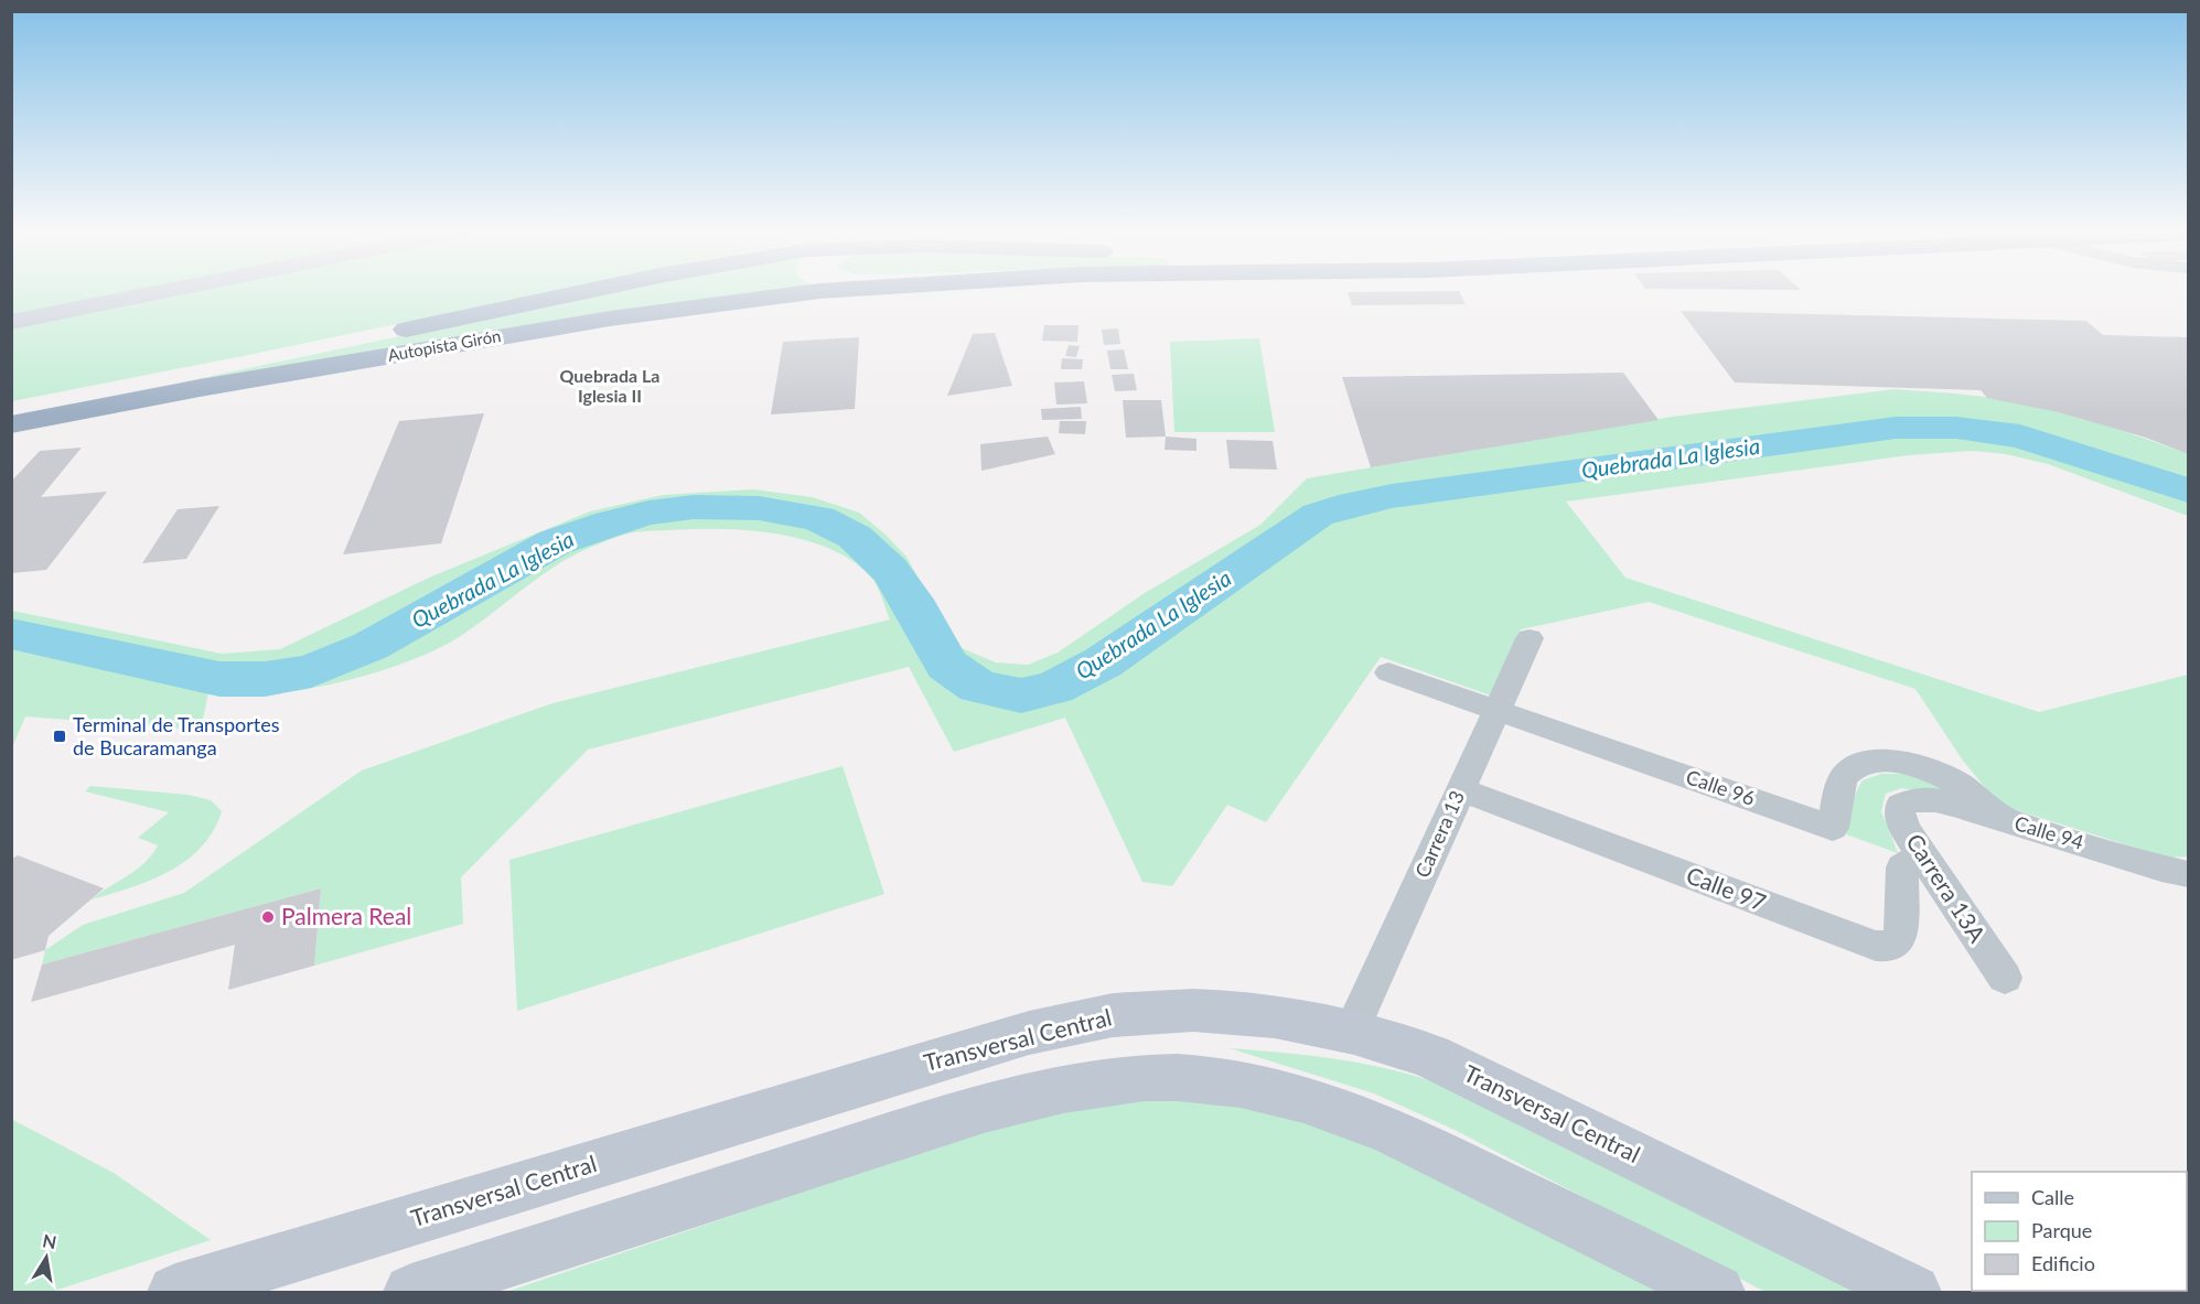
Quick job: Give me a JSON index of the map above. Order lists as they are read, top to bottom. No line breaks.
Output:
{"streets":{"highway":["Autopista Girón"],"main road":["Transversal Central"],"street":["Calle 96","Calle 94","Carrera 13","Carrera 13A","Calle 97"]},"crossings":[["Calle 96","Calle 94"],["Calle 96","Carrera 13"],["Calle 94","Carrera 13A"],["Carrera 13","Calle 97"],["Carrera 13","Transversal Central"],["Carrera 13A","Calle 97"]],"districts":["Quebrada La Iglesia II"],"water":["Quebrada La Iglesia"],"places":{"transit":["Terminal de Transportes de Bucaramanga"],"other":["Palmera Real"]},"legend":["Calle","Parque","Edificio"],"north":"top"}
